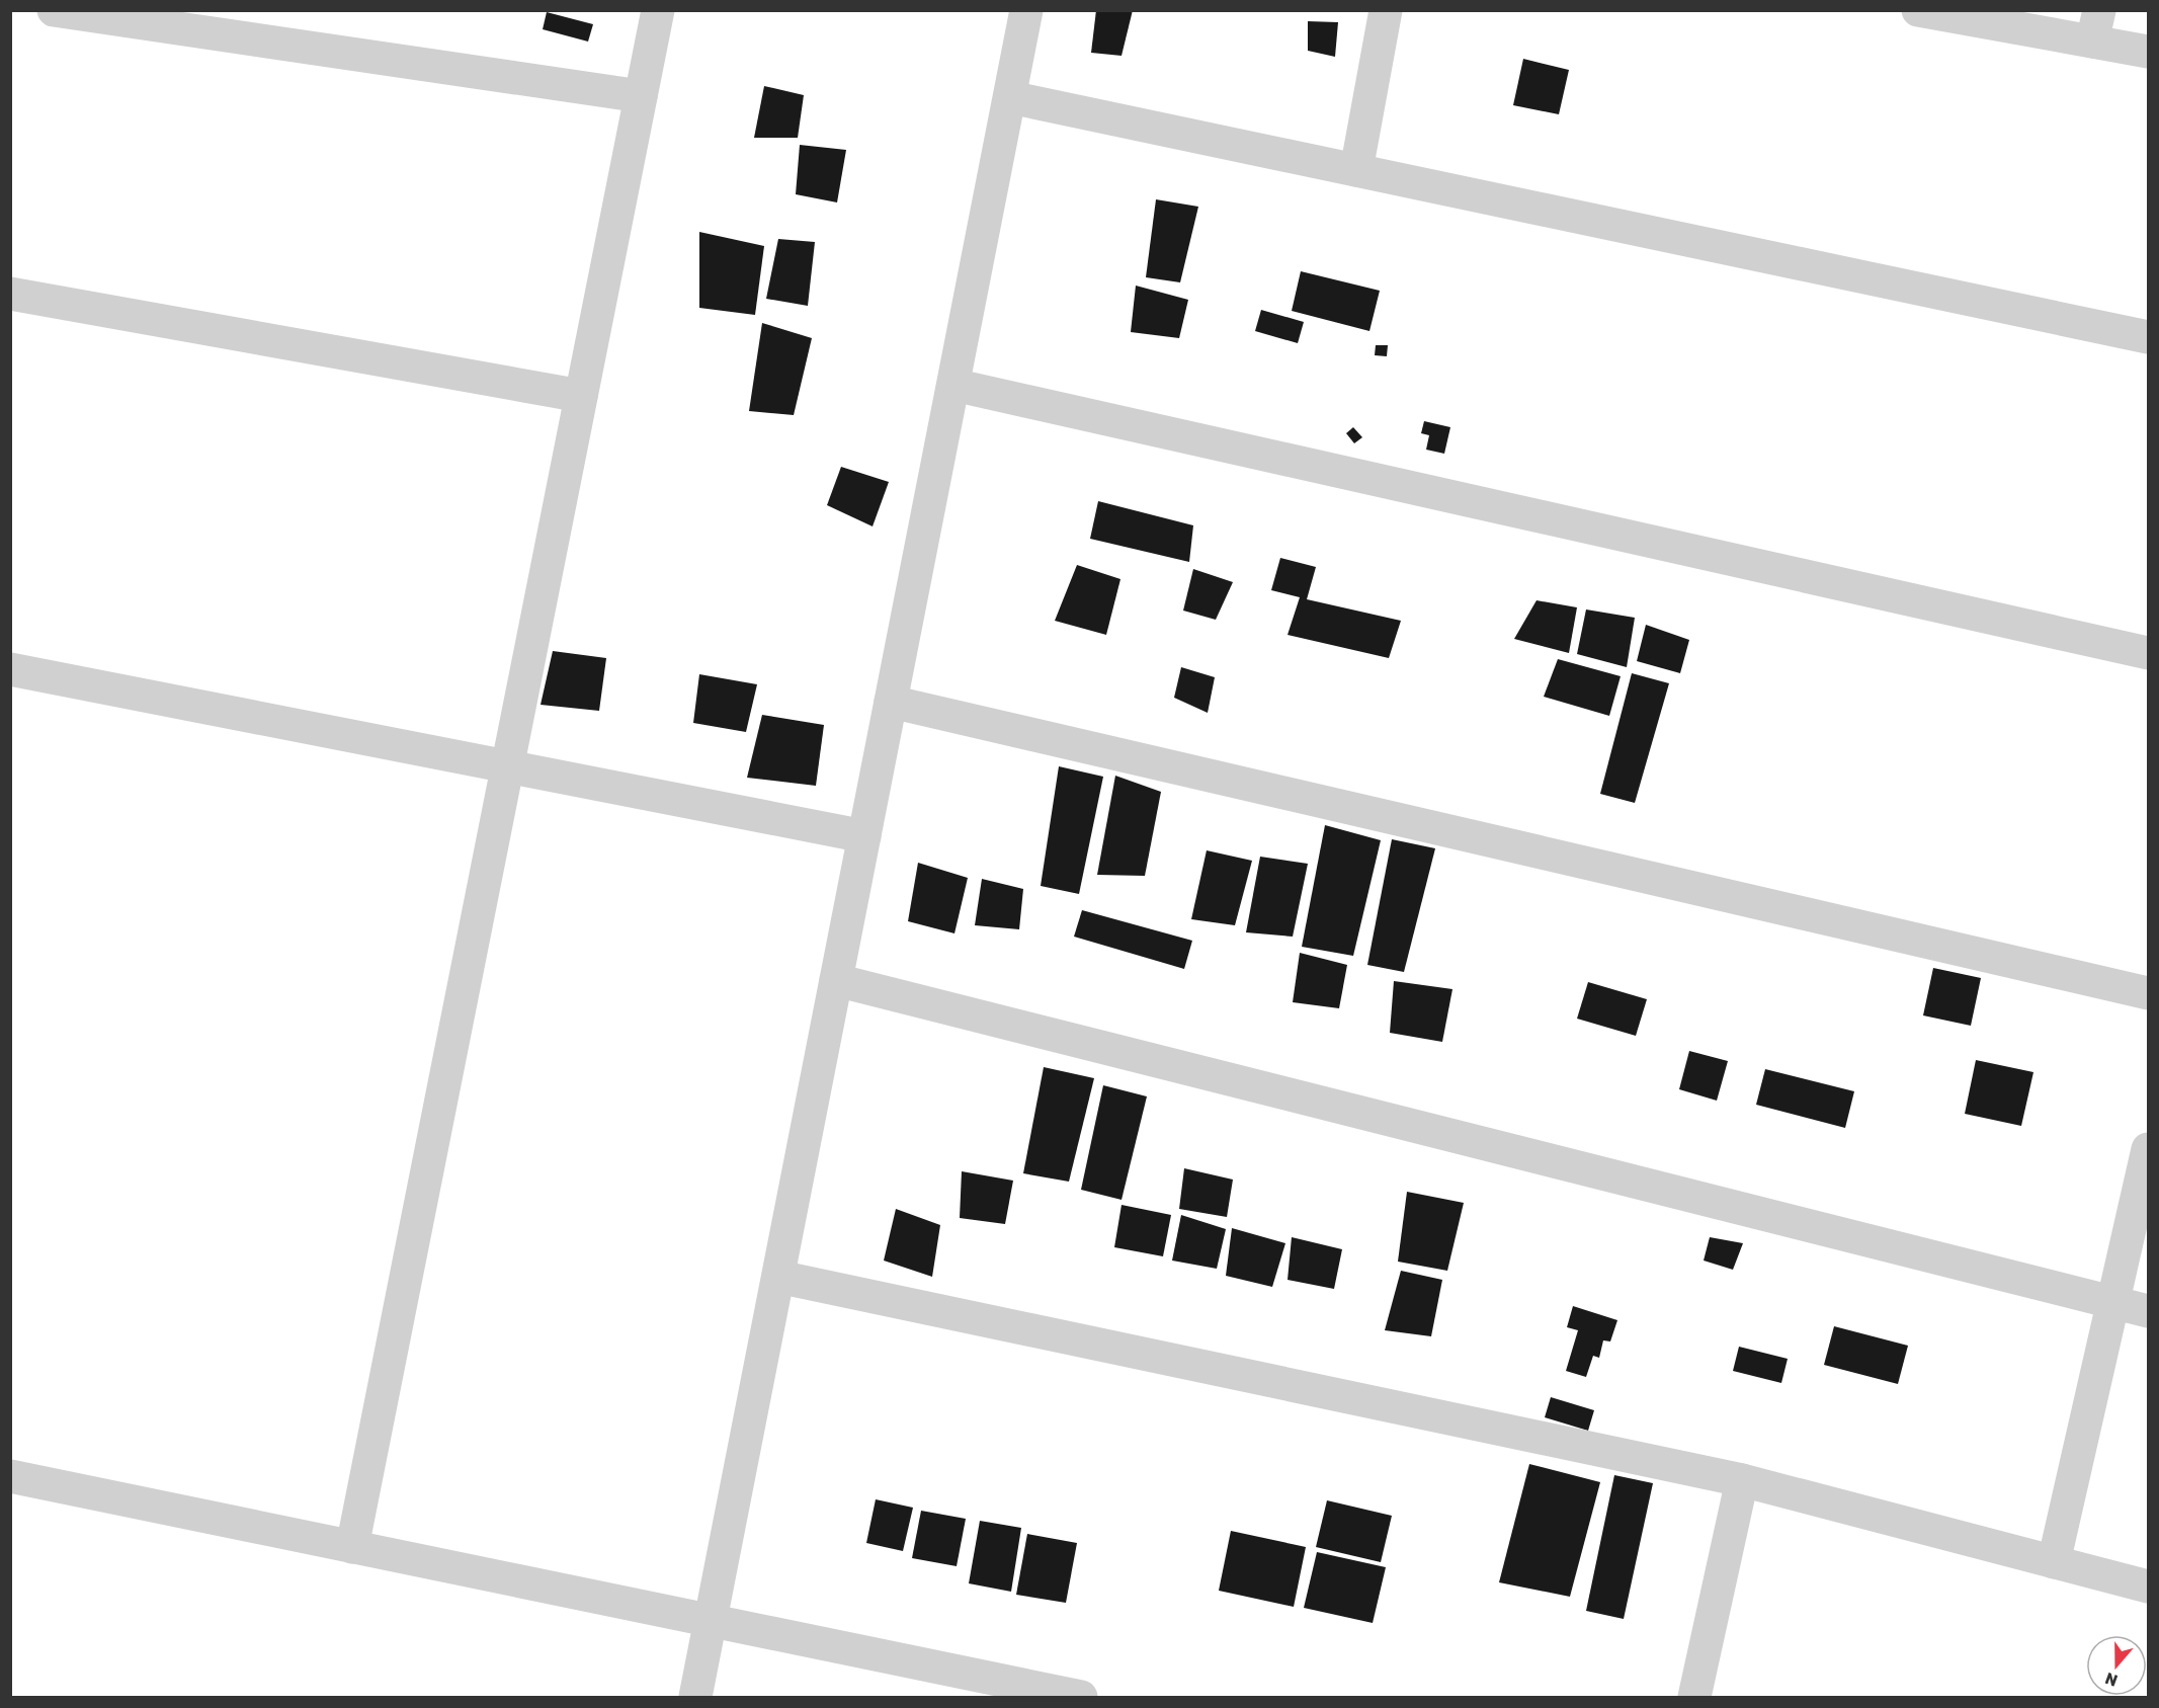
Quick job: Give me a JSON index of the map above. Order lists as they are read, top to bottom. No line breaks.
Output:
{"north":"bottom"}
